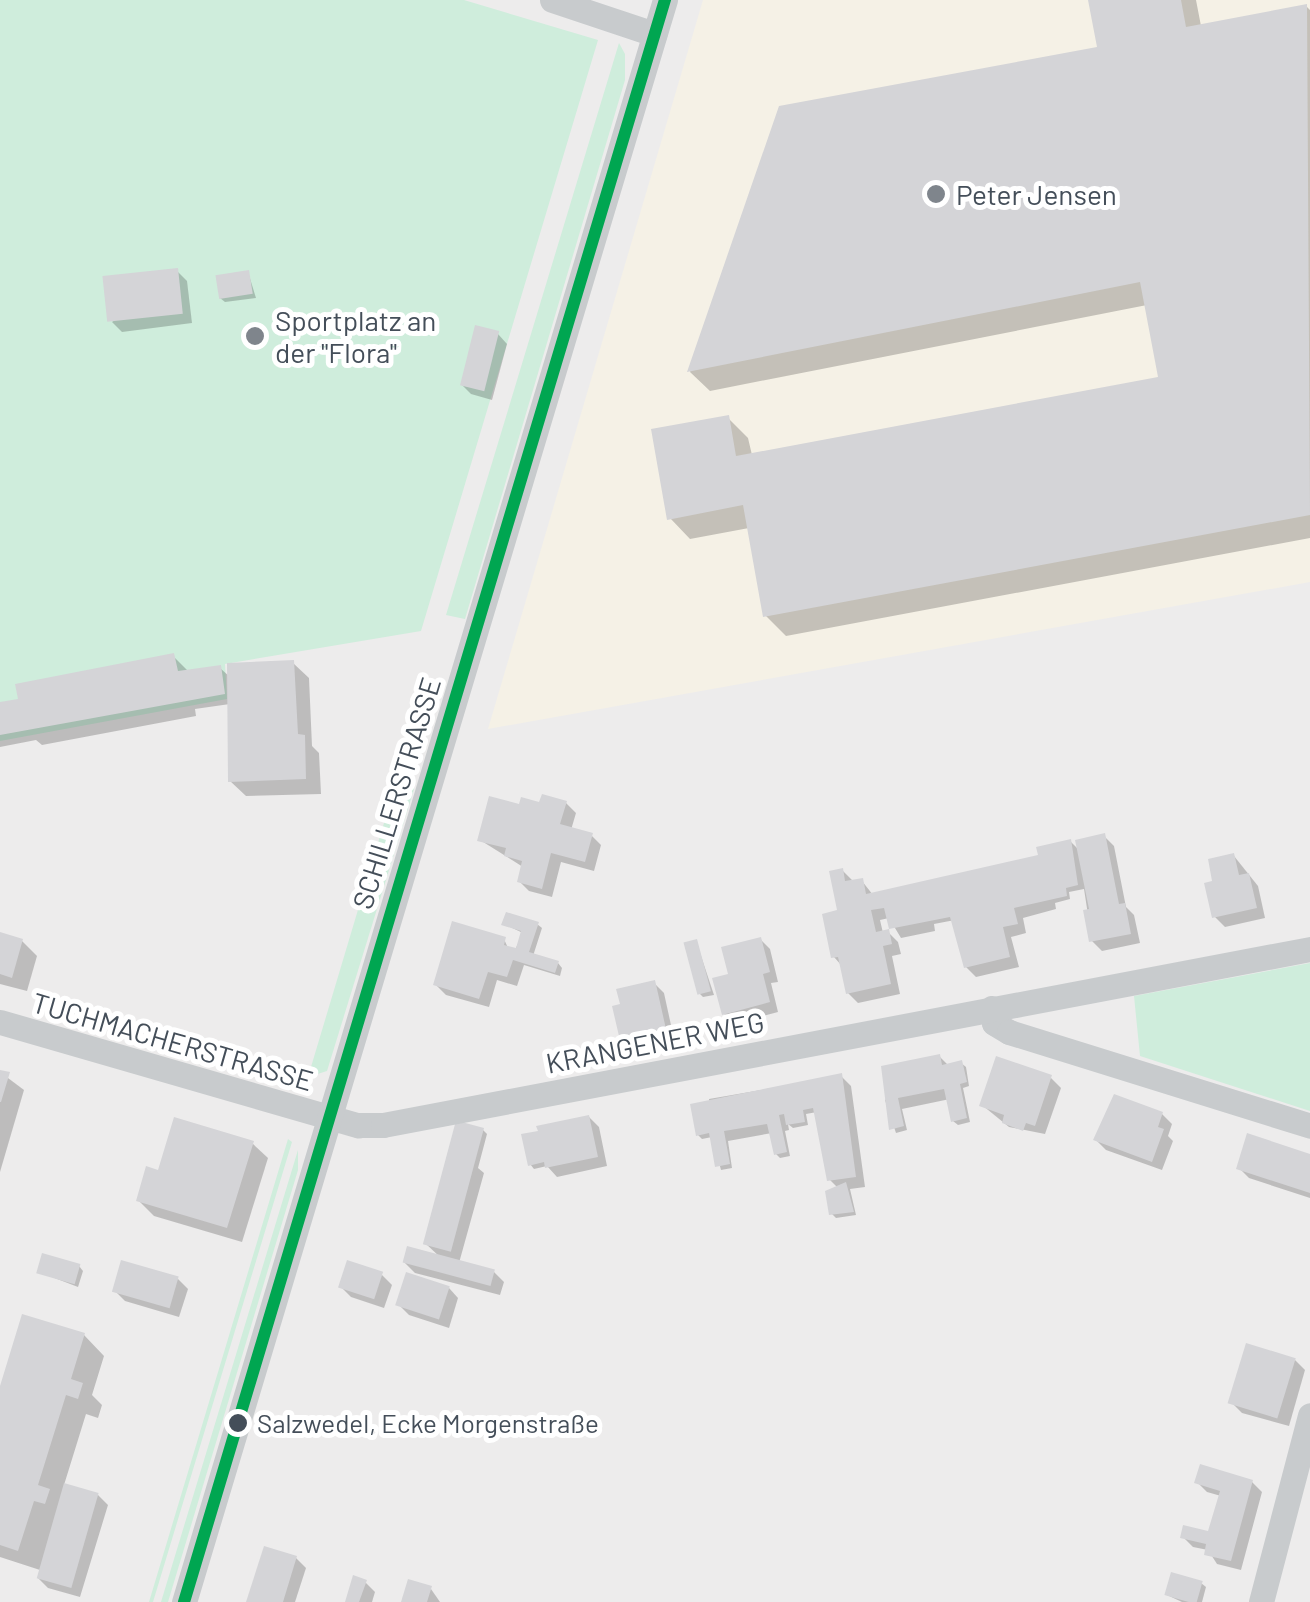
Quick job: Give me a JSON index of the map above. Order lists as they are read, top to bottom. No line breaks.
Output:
{"streets":{"street":["SCHILLERSTRASSE","TUCHMACHERSTRASSE","KRANGENER WEG"]},"crossings":[["SCHILLERSTRASSE","TUCHMACHERSTRASSE"],["SCHILLERSTRASSE","KRANGENER WEG"],["TUCHMACHERSTRASSE","KRANGENER WEG"]],"places":["Peter Jensen","Sportplatz an der \"Flora\"","Salzwedel, Ecke Morgenstraße"]}
